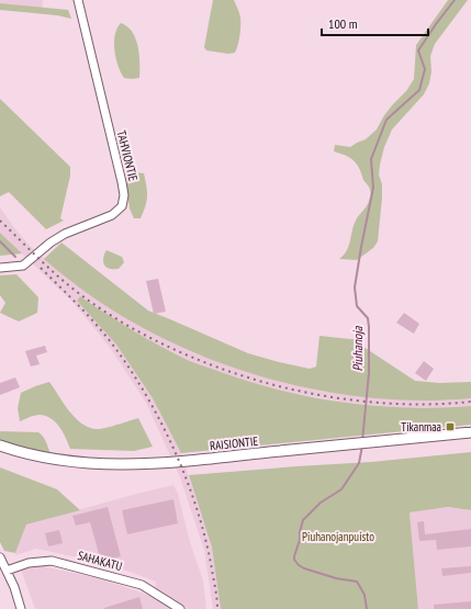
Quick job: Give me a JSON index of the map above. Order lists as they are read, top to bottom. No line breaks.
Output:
{"streets":{"main road":["RAISIONTIE"],"street":["TAHVIONTIE","SAHAKATU"]},"water":["Piuhanoja"],"parks":["Piuhanojanpuisto"],"places":{"transit":["Tikanmaa"]},"scale_bar":"100 m"}
